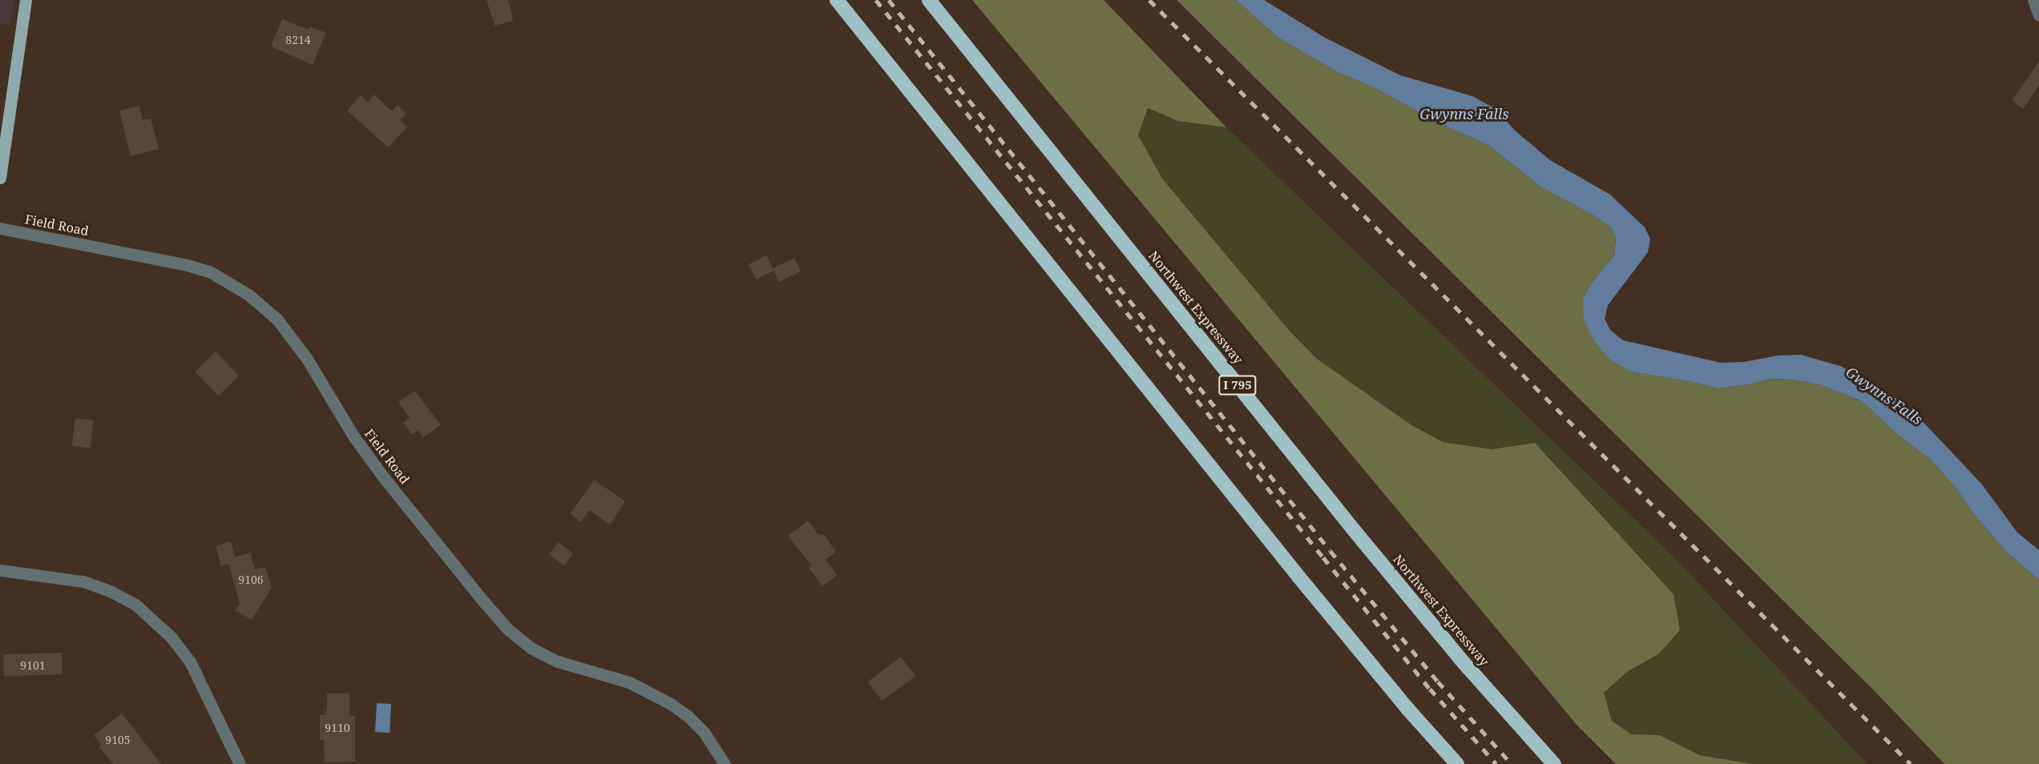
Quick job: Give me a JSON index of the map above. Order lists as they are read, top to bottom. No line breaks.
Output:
{"streets":{"highway":["Northwest Expressway","I 795"],"street":["Field Road"]},"water":["Gwynns Falls"],"house_numbers":["8214","9106","9101","9110","9105"]}
